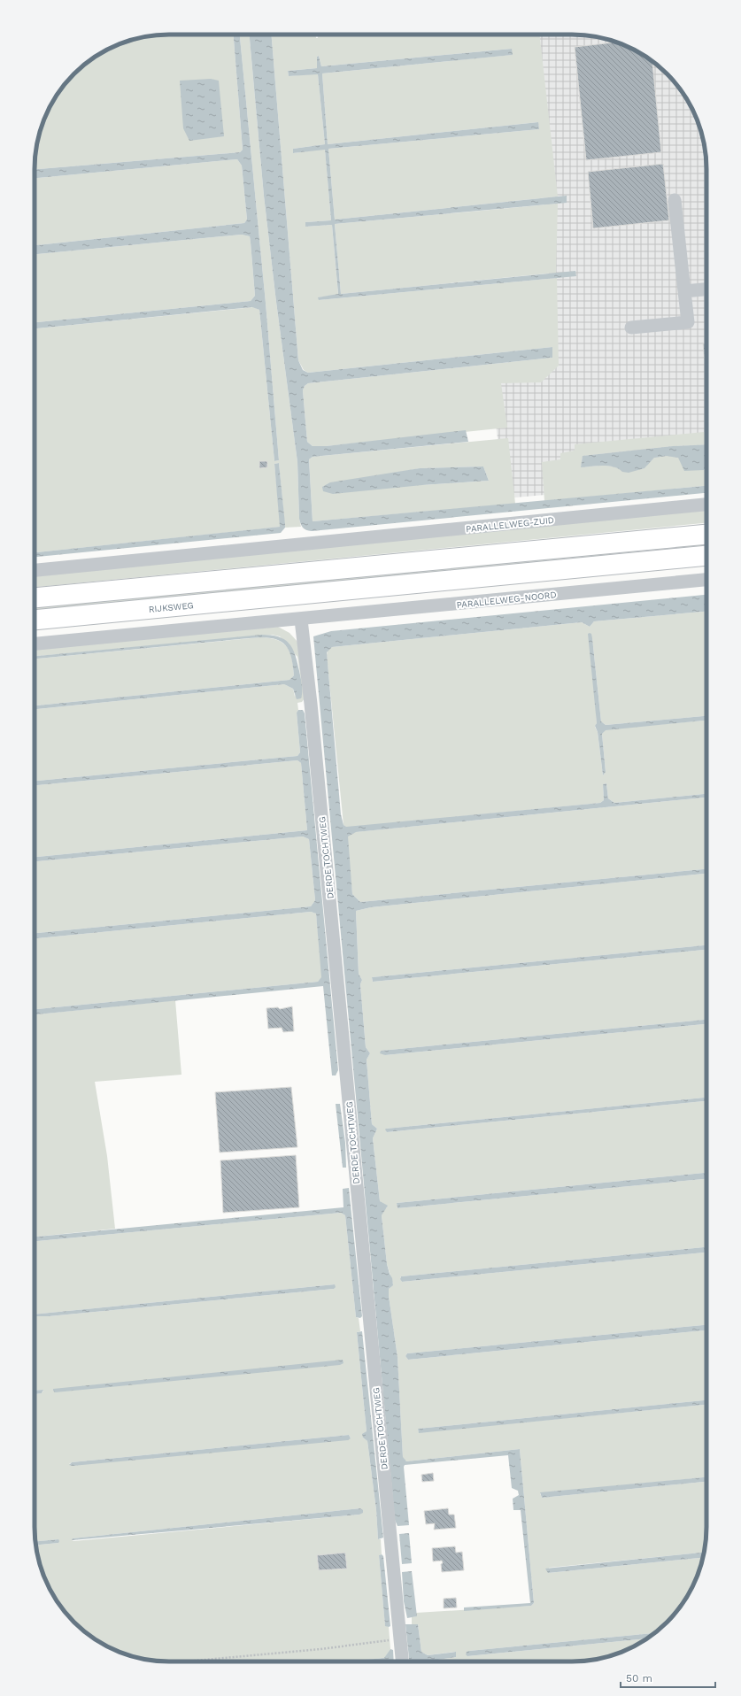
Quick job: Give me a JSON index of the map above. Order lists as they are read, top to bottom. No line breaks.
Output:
{"streets":{"highway":["RIJKSWEG"],"street":["PARALLELWEG-ZUID","PARALLELWEG-NOORD","DERDE TOCHTWEG"]},"crossings":[["PARALLELWEG-NOORD","DERDE TOCHTWEG"]],"scale_bar":"50 m"}
